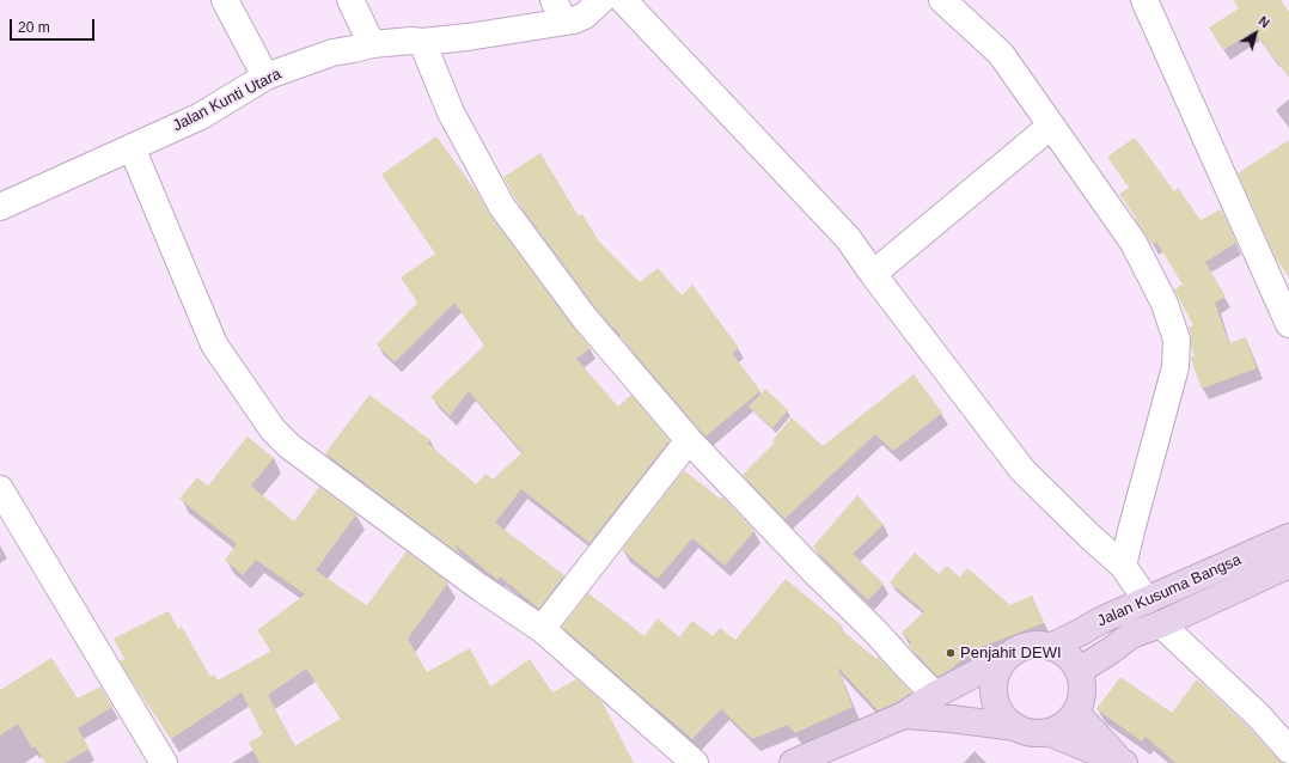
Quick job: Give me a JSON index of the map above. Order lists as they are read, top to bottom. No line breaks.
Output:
{"streets":{"street":["Jalan Kunti Utara","Jalan Kusuma Bangsa"]},"places":["Penjahit DEWI"],"scale_bar":"20 m","north":"top right"}
